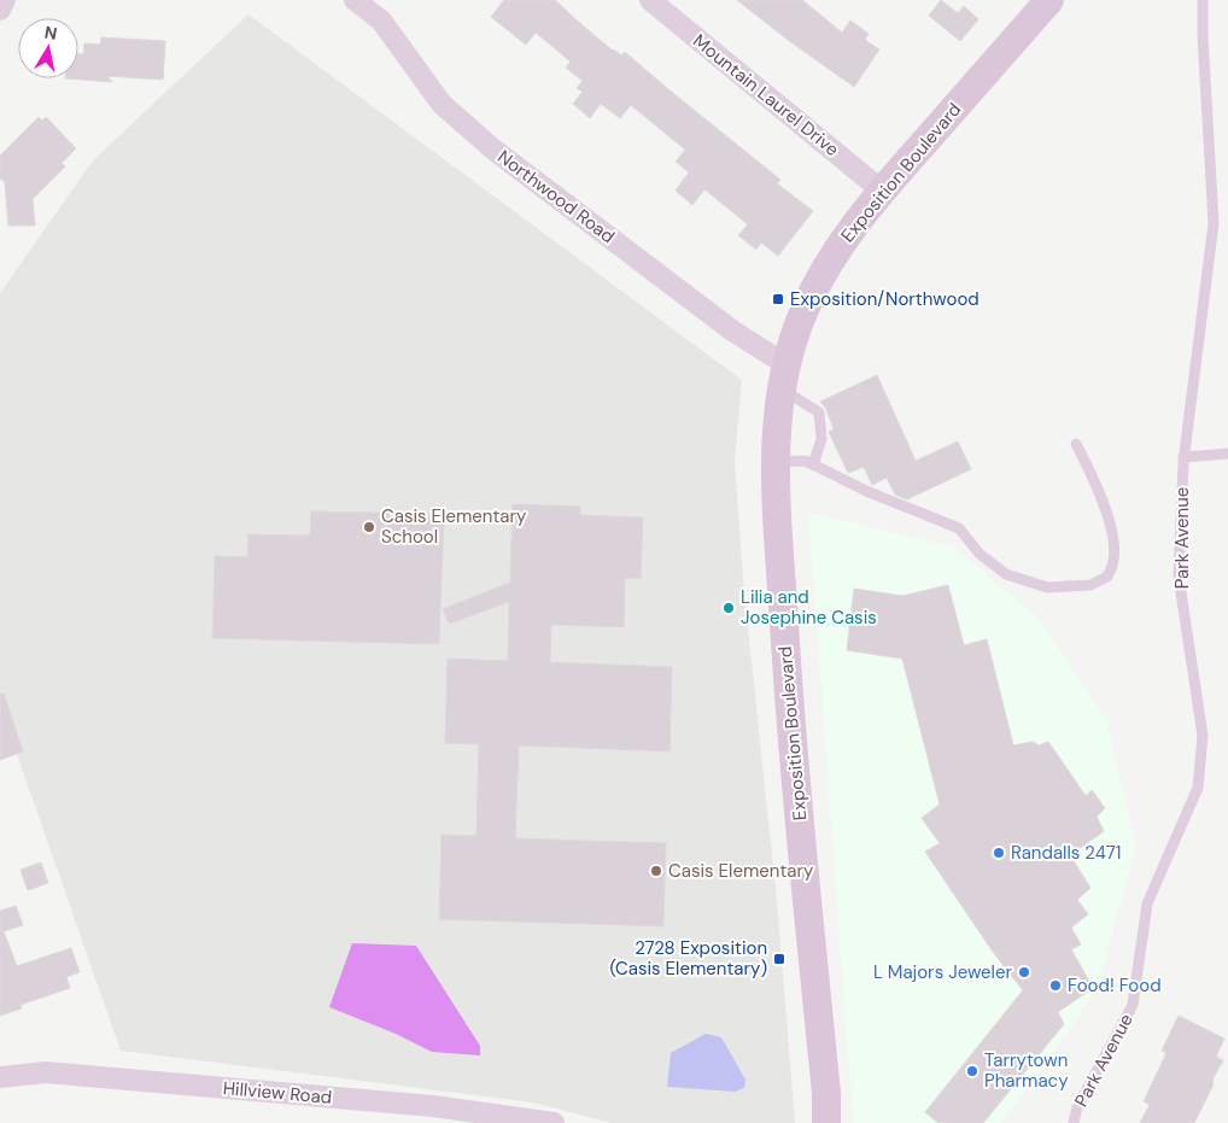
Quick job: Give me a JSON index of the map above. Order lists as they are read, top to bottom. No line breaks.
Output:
{"streets":{"street":["Mountain Laurel Drive","Exposition Boulevard","Northwood Road","Hillview Road"],"lane":["Park Avenue"]},"crossings":[["Mountain Laurel Drive","Exposition Boulevard"],["Exposition Boulevard","Northwood Road"]],"places":{"transit":["Exposition/Northwood","2728 Exposition (Casis Elementary)"],"other":["Casis Elementary School","Lilia and Josephine Casis","Randalls 2471","Casis Elementary","L Majors Jeweler","Food! Food","Tarrytown Pharmacy"]},"north":"top"}
